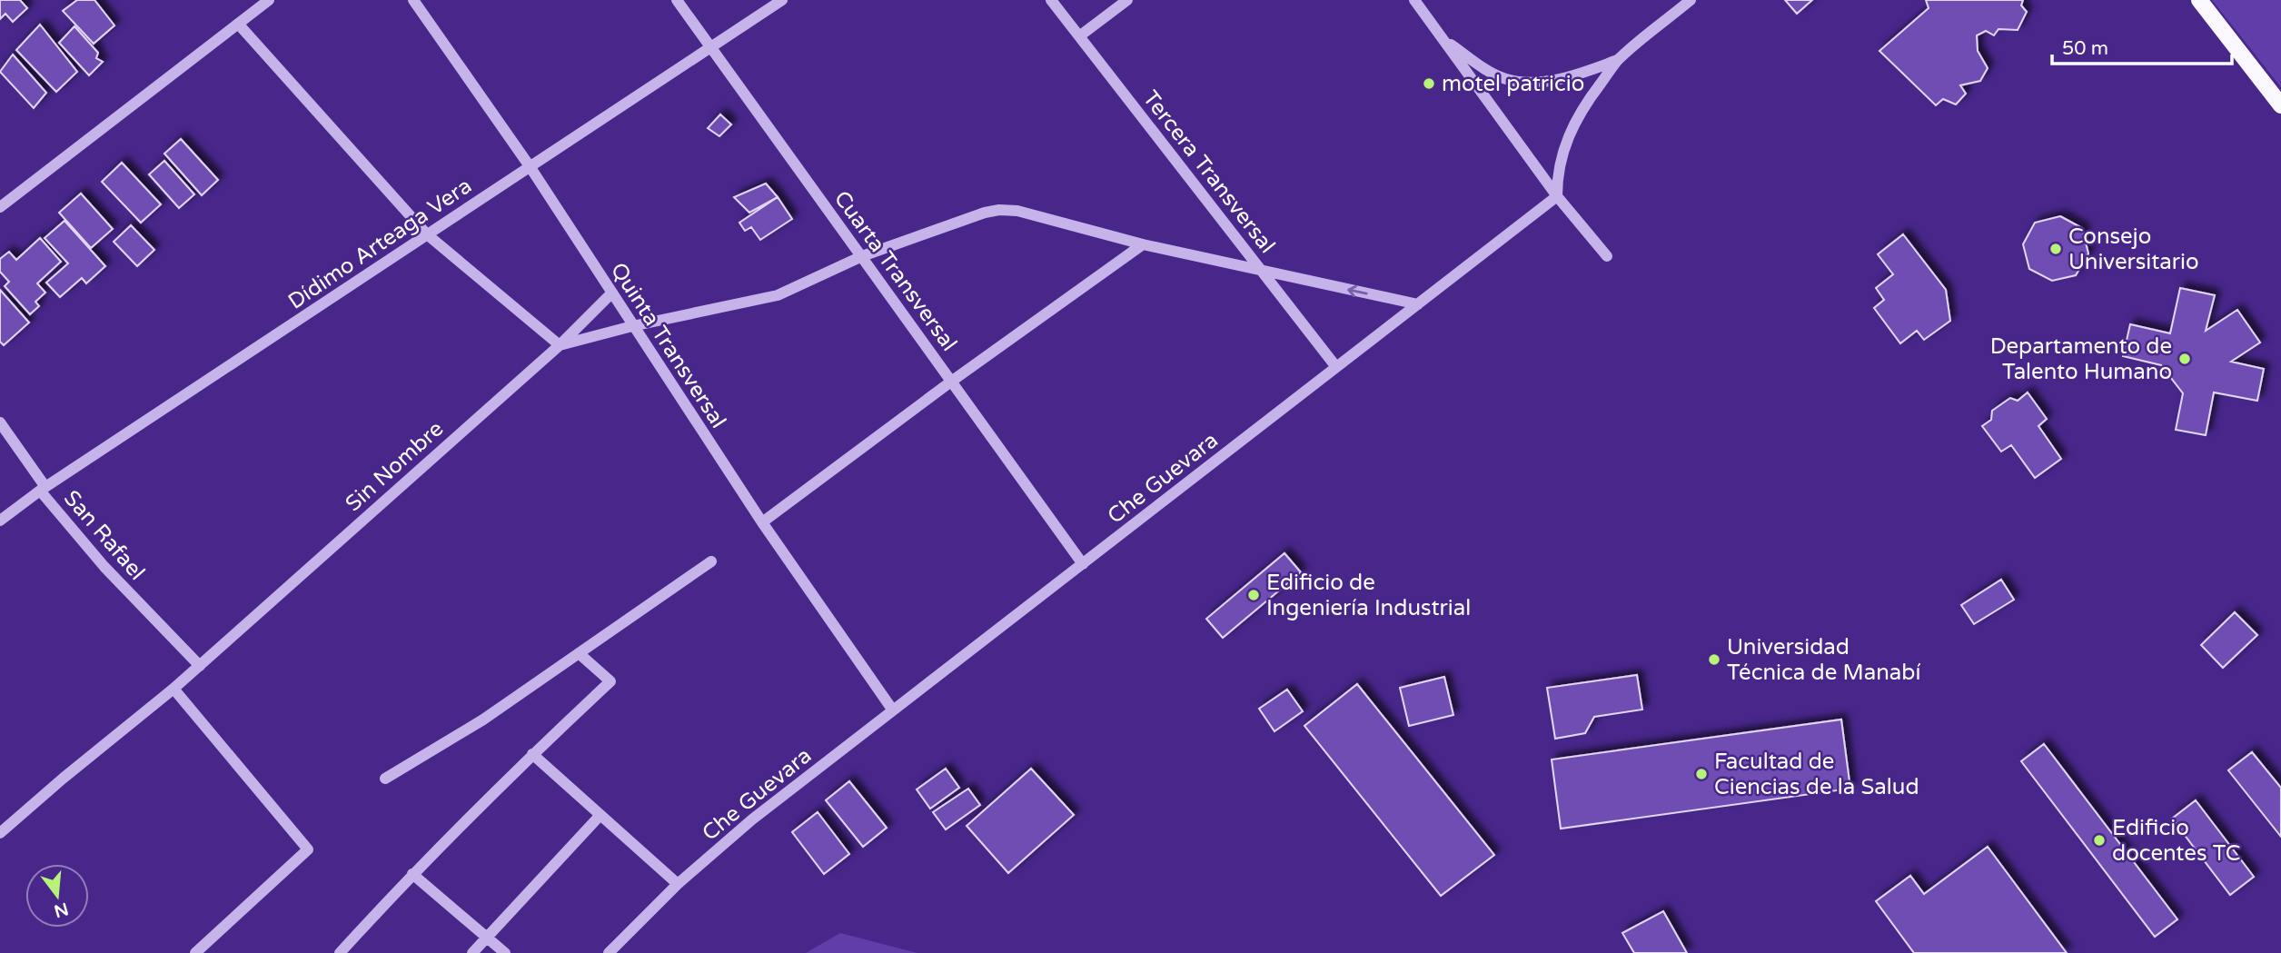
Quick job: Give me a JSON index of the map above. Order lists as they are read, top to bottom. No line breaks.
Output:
{"streets":{"street":["Tercera Transversal","Dídimo Arteaga Vera","Cuarta Transversal","Quinta Transversal","Sin Nombre","Che Guevara","San Rafael"]},"crossings":[["Tercera Transversal","Che Guevara"],["Dídimo Arteaga Vera","Cuarta Transversal"],["Dídimo Arteaga Vera","Quinta Transversal"],["Dídimo Arteaga Vera","San Rafael"],["Cuarta Transversal","Che Guevara"],["Quinta Transversal","Sin Nombre"],["Quinta Transversal","Che Guevara"],["Sin Nombre","San Rafael"]],"places":["motel patricio","Consejo Universitario","Departamento de Talento Humano","Edificio de Ingeniería Industrial","Universidad Técnica de Manabí","Facultad de Ciencias de la Salud","Edificio docentes TC"],"scale_bar":"50 m","north":"bottom"}
